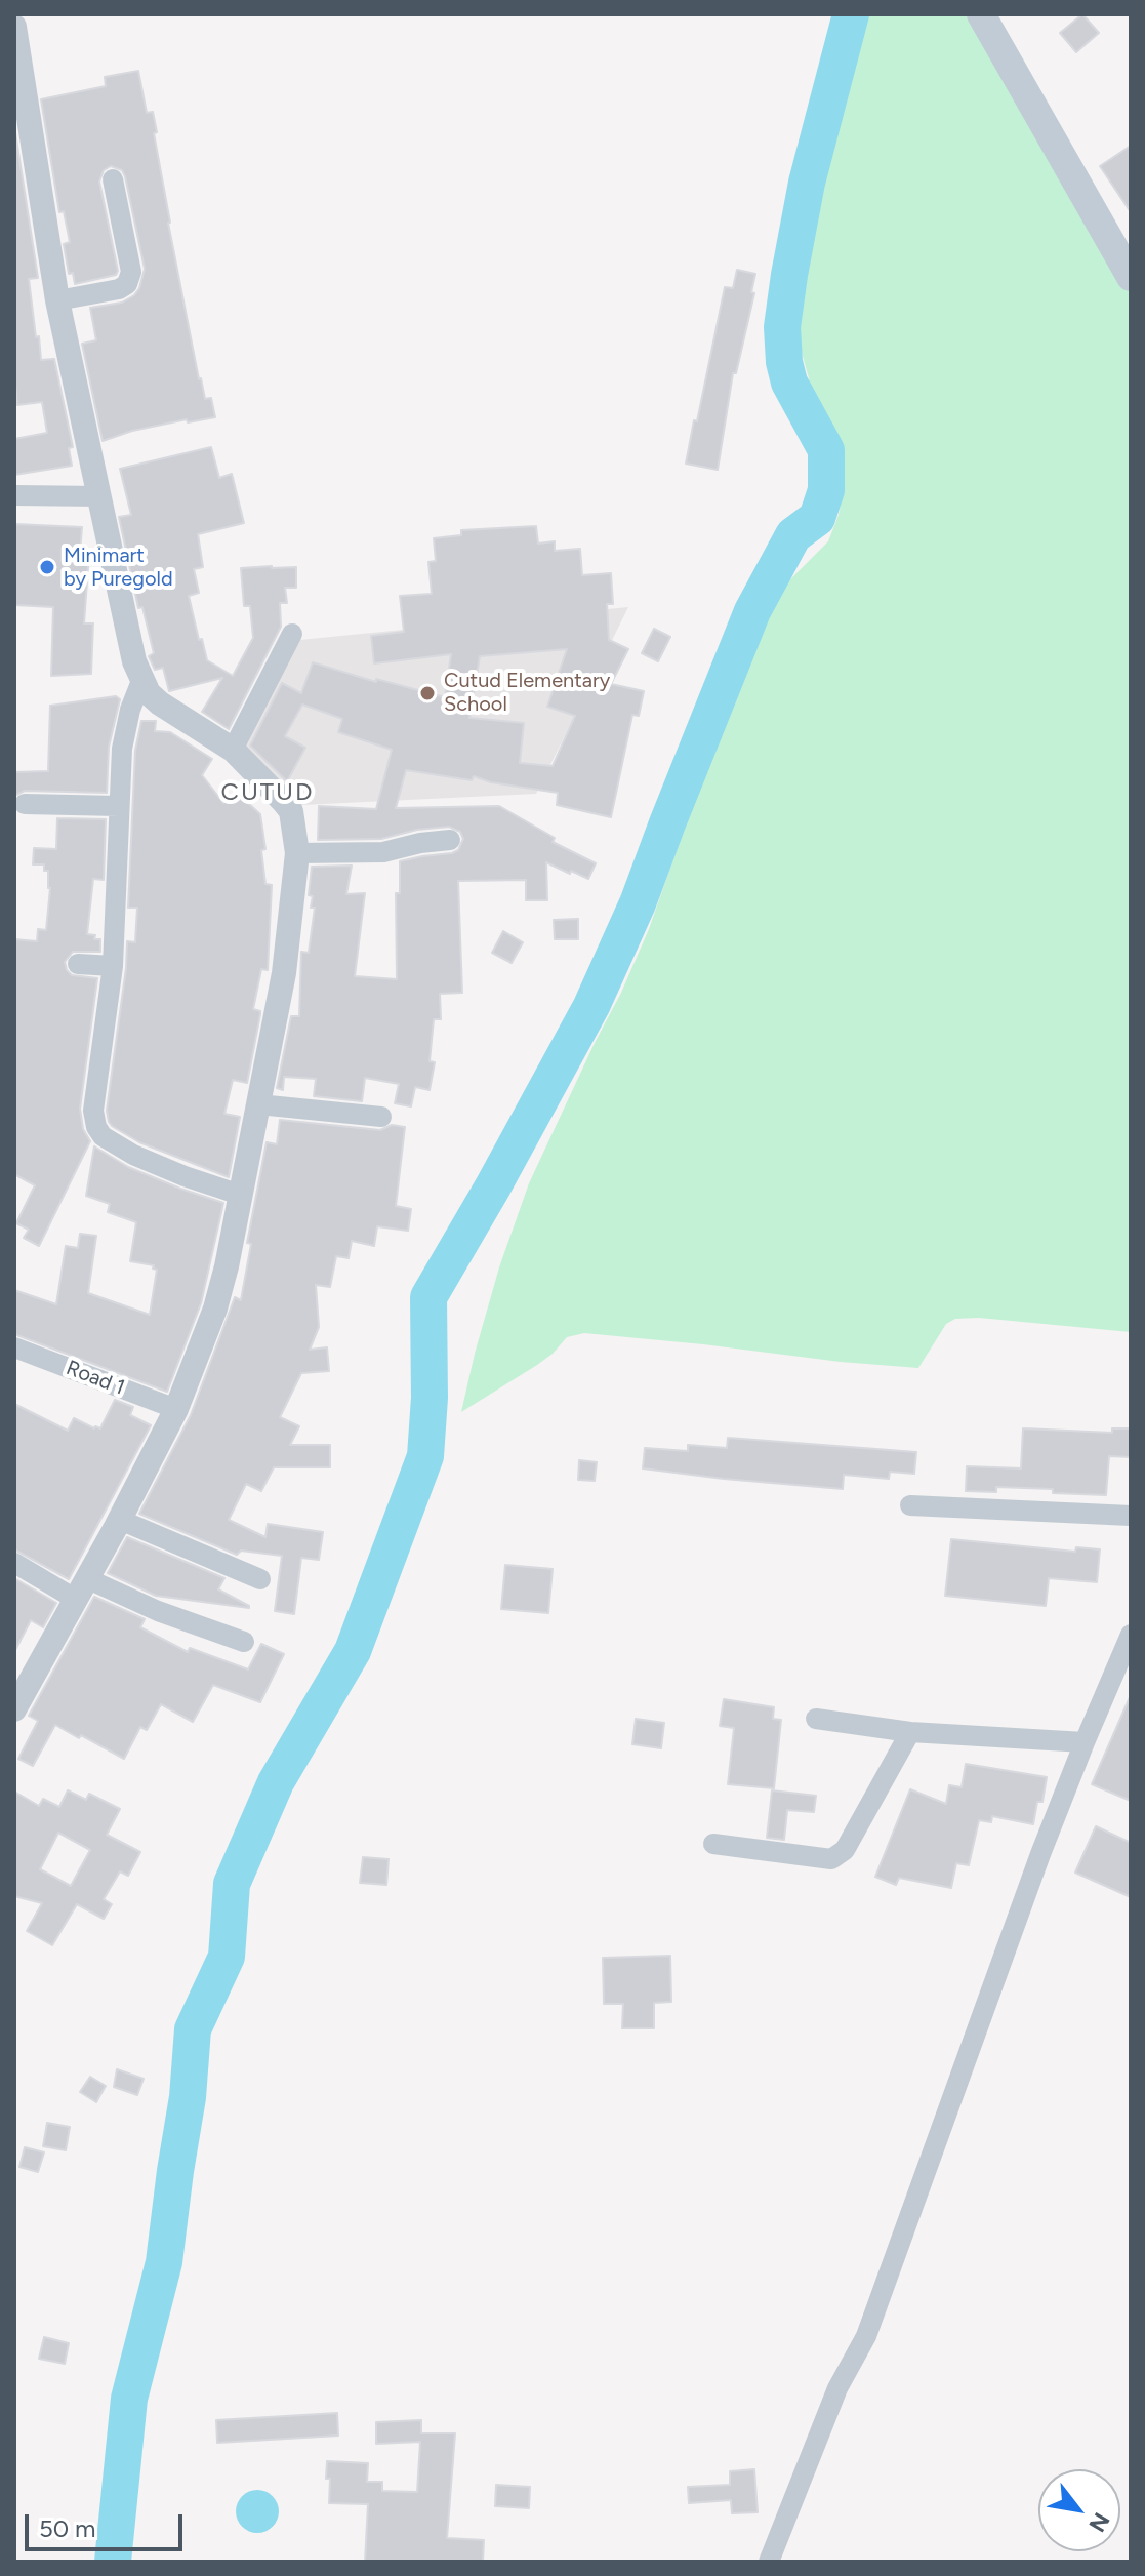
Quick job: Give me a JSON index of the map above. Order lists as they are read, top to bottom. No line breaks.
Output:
{"streets":{"street":["Road 1"]},"districts":["CUTUD"],"places":["Minimart by Puregold","Cutud Elementary School"],"scale_bar":"50 m","north":"bottom right"}
